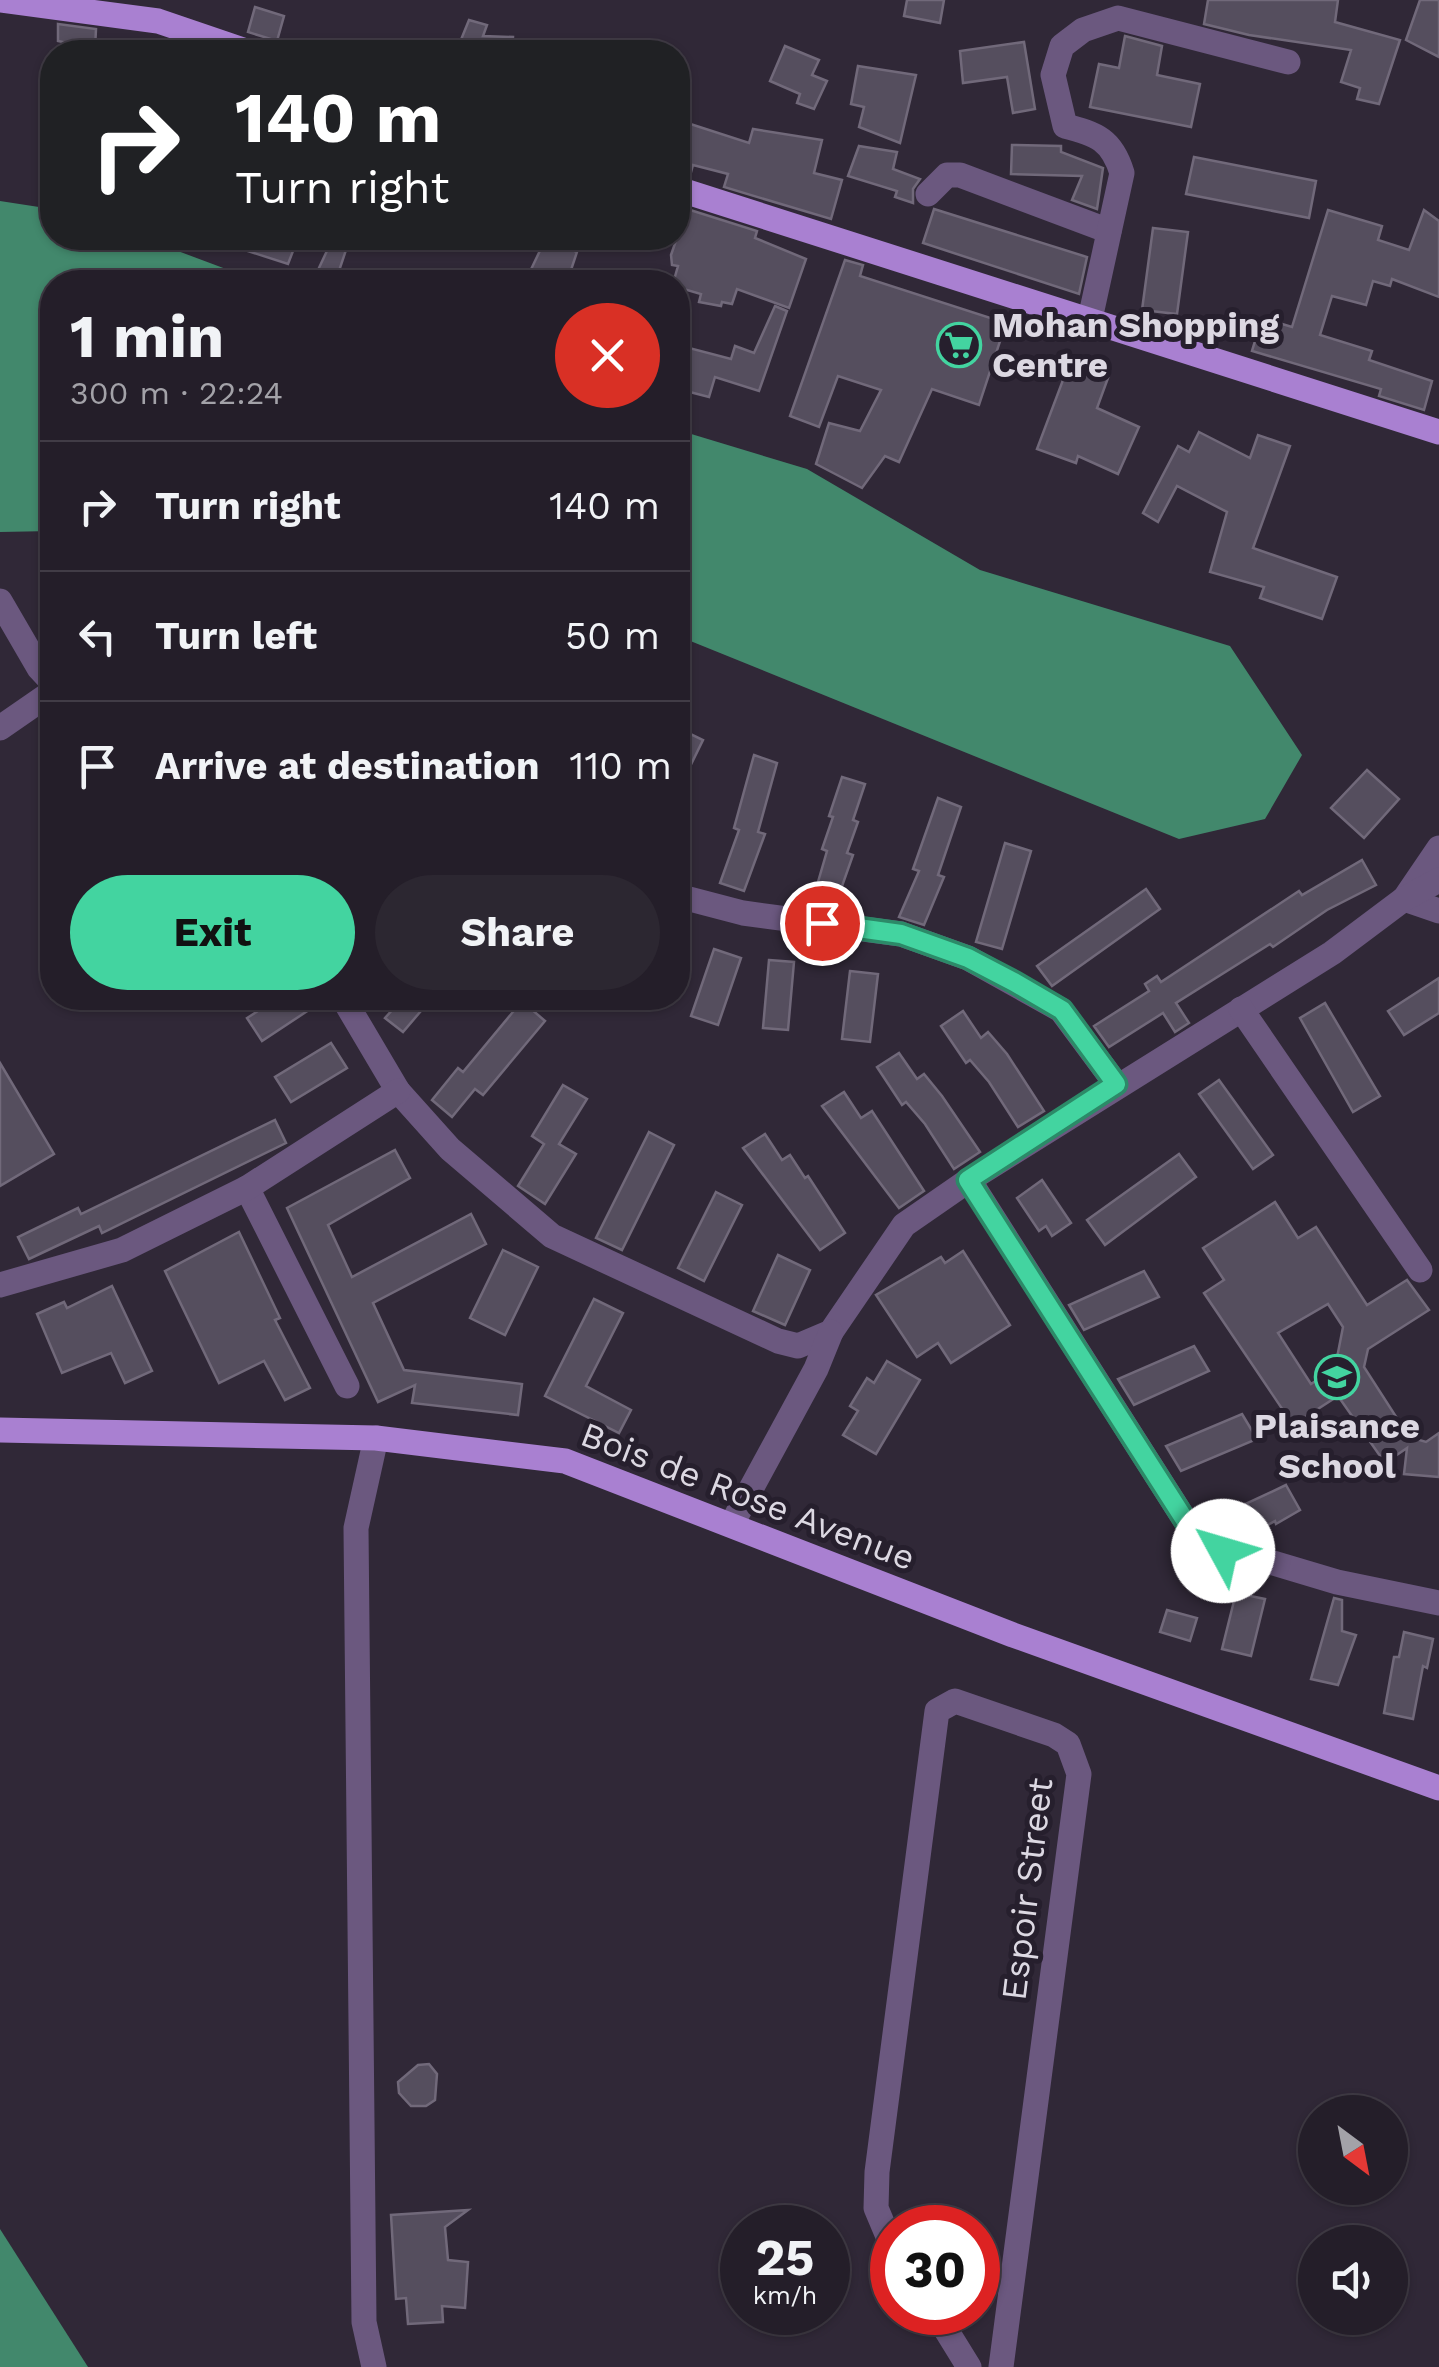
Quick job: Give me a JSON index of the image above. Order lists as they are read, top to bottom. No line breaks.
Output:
{"streets":{"main road":["Bois de Rose Avenue"],"street":["Espoir Street"]},"places":{"supermarket":["Mohan Shopping Centre"],"school or university":["Plaisance School"]},"north":"bottom right","page":{"turn":["140 m","Turn right"],"heading":["1 min","300 m · 22:24"],"list":[{"name":"Turn right","value":"140 m"},{"name":"Turn left","value":"50 m"},{"name":"Arrive at destination","value":"110 m"}],"buttons":["Exit","Share"],"speed":"25 km/h","limit":"30"}}
